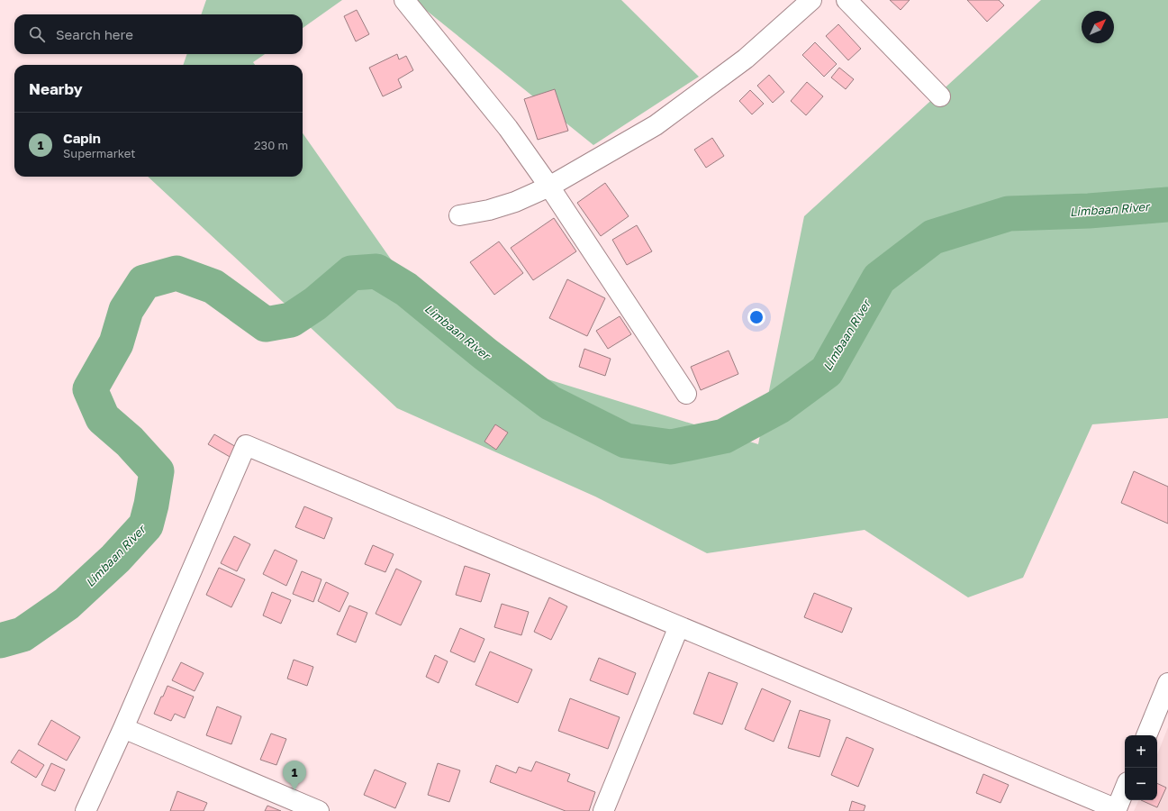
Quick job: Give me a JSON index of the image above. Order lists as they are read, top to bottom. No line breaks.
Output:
{"water":["Limbaan River"],"north":"top right","page":{"search":"Search here","heading":"Nearby","list":[{"mark":"1","name":"Capin","note":"Supermarket","value":"230 m"}],"map_buttons":["+","−"],"pins":"1"}}
